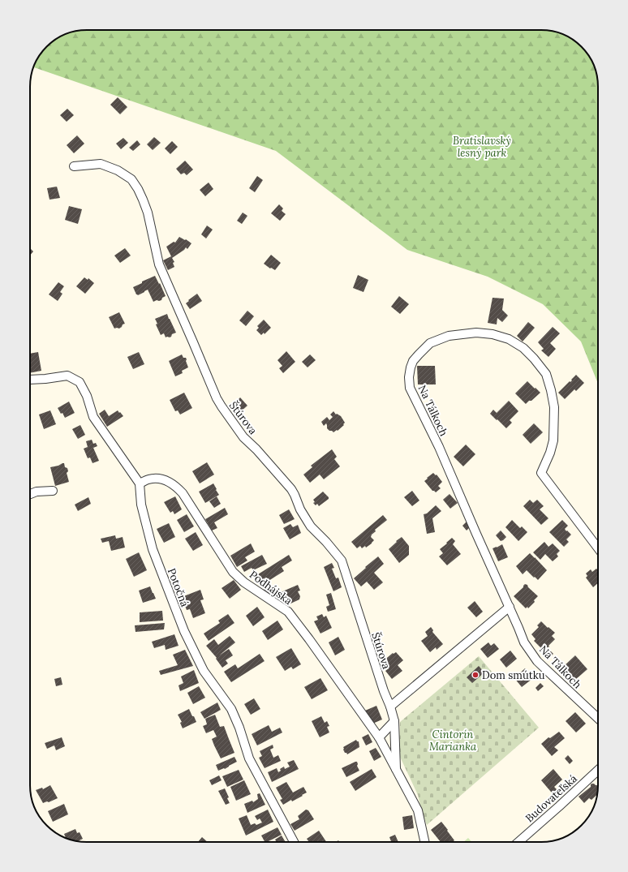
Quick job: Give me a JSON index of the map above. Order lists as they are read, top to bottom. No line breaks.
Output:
{"streets":{"street":["Na Tálkoch","Štúrova","Potočná","Podhájska","Budovateľská"]},"crossings":[["Štúrova","Podhájska"],["Potočná","Podhájska"]],"parks":["Bratislavský lesný park","Cintorín Marianka"],"places":["Dom smútku"]}
